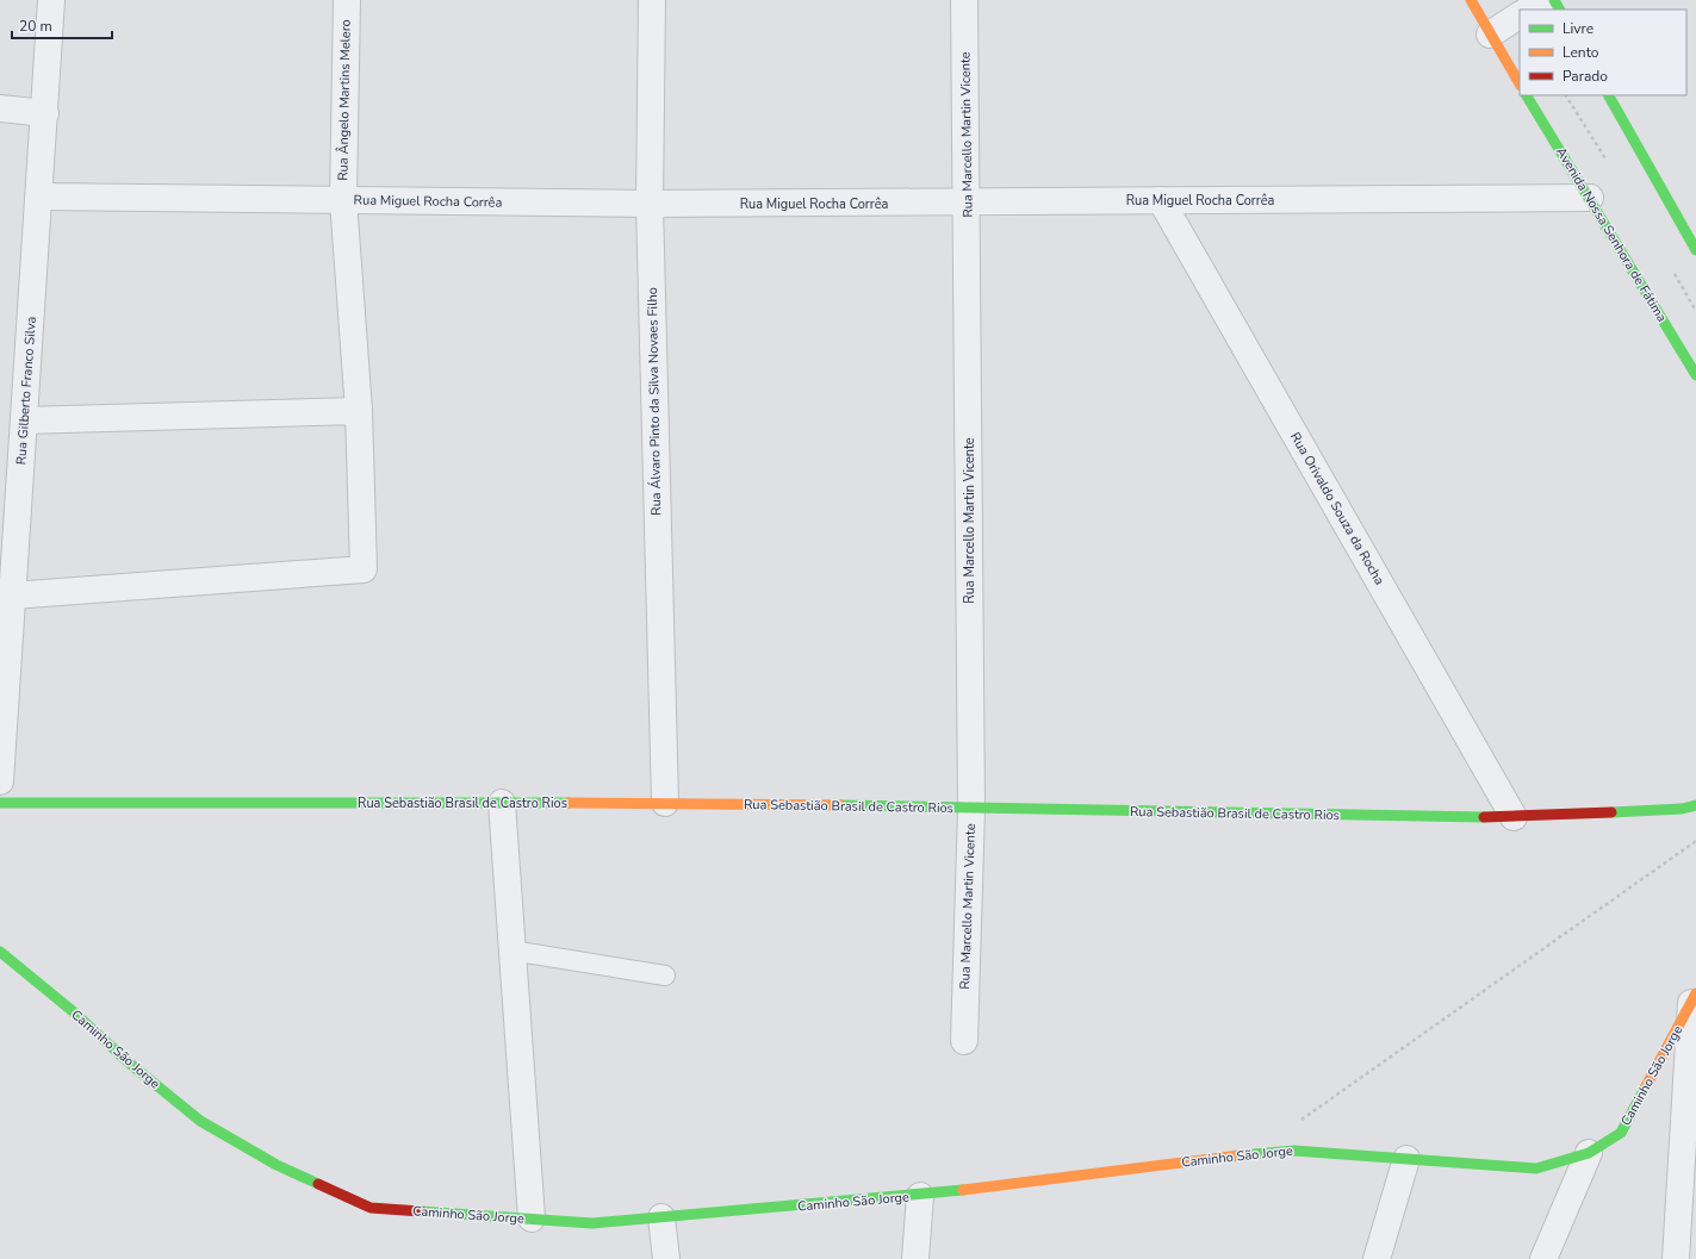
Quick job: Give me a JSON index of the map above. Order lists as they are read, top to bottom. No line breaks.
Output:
{"streets":{"street":["Rua Ângelo Martins Melero","Rua Marcello Martin Vicente","Rua Miguel Rocha Corrêa","Avenida Nossa Senhora de Fátima","Rua Gilberto Franco Silva","Rua Álvaro Pinto da Silva Novaes Filho","Rua Orivaldo Souza da Rocha","Rua Sebastião Brasil de Castro Rios","Caminho São Jorge"]},"crossings":[["Rua Ângelo Martins Melero","Rua Miguel Rocha Corrêa"],["Rua Ângelo Martins Melero","Rua Gilberto Franco Silva"],["Rua Marcello Martin Vicente","Rua Miguel Rocha Corrêa"],["Rua Marcello Martin Vicente","Rua Sebastião Brasil de Castro Rios"],["Rua Miguel Rocha Corrêa","Avenida Nossa Senhora de Fátima"],["Rua Miguel Rocha Corrêa","Rua Gilberto Franco Silva"],["Rua Miguel Rocha Corrêa","Rua Álvaro Pinto da Silva Novaes Filho"],["Rua Miguel Rocha Corrêa","Rua Orivaldo Souza da Rocha"],["Rua Álvaro Pinto da Silva Novaes Filho","Rua Sebastião Brasil de Castro Rios"],["Rua Orivaldo Souza da Rocha","Rua Sebastião Brasil de Castro Rios"]],"legend":["Livre","Lento","Parado"],"scale_bar":"20 m"}
